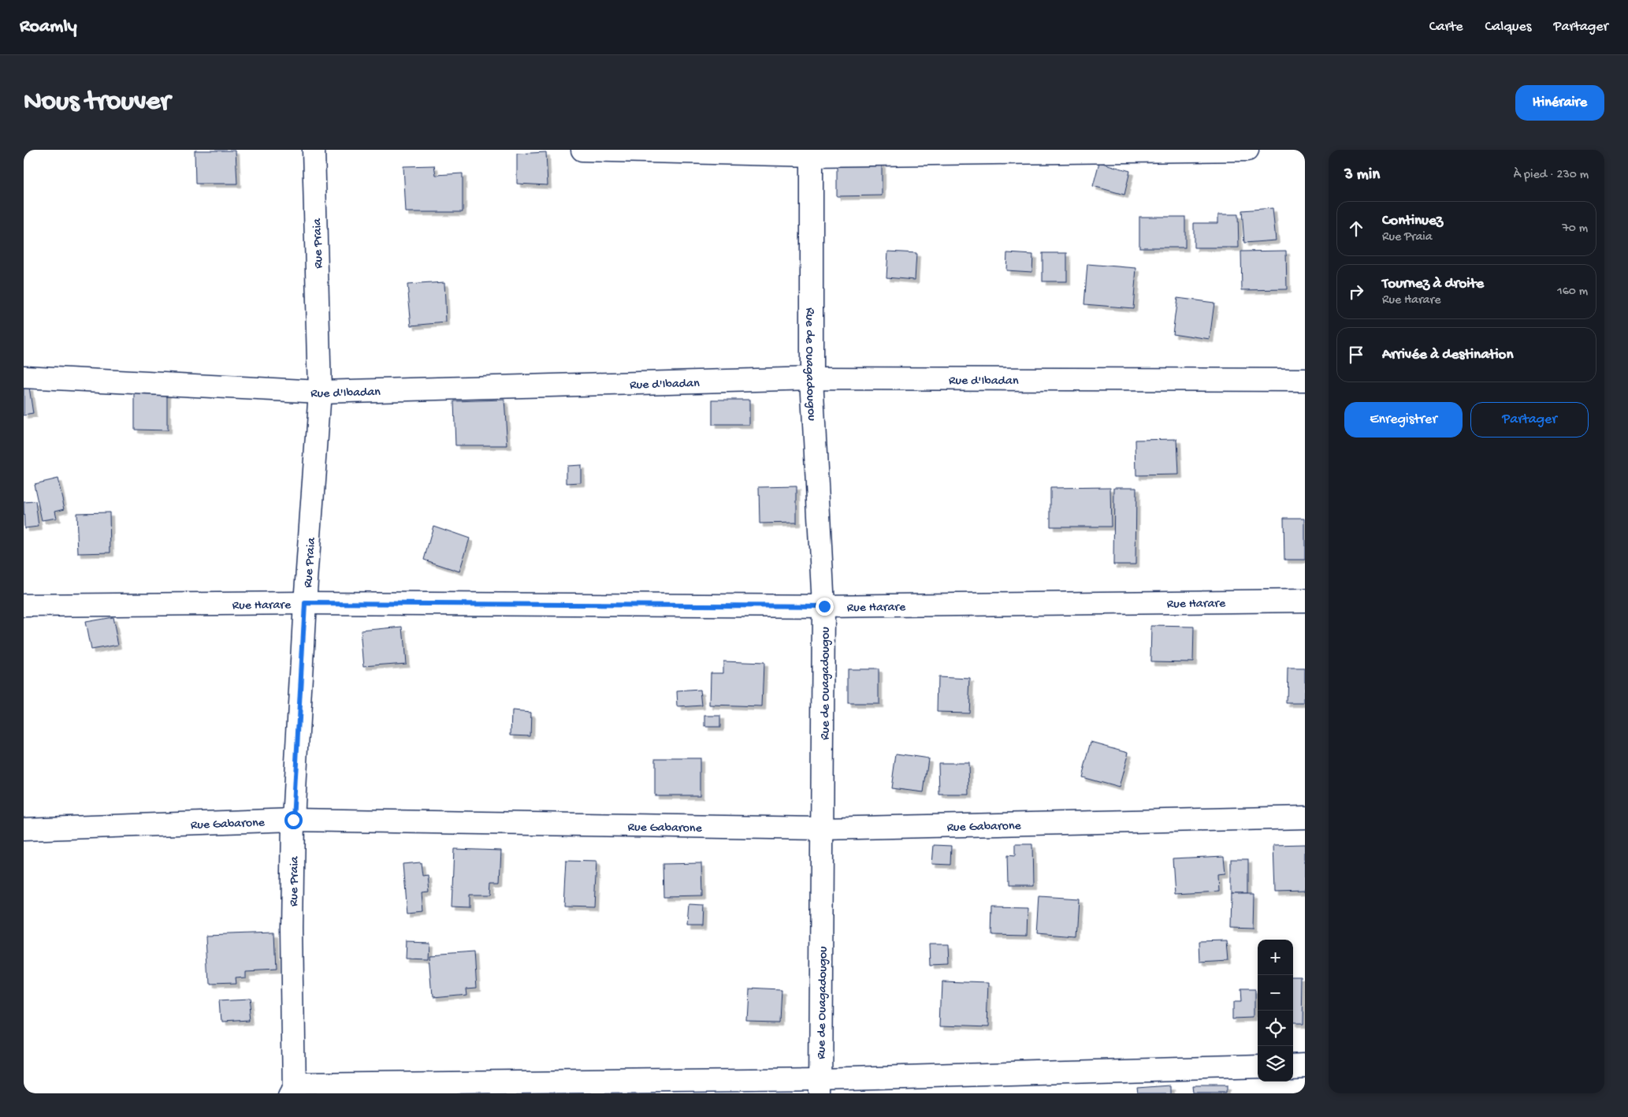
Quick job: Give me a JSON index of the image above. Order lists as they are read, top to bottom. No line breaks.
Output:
{"streets":{"street":["Rue Praia","Rue de Ouagadougou","Rue d'Ibadan","Rue Harare","Rue Gabarone"]},"crossings":[["Rue Praia","Rue d'Ibadan"],["Rue Praia","Rue Harare"],["Rue Praia","Rue Gabarone"],["Rue de Ouagadougou","Rue d'Ibadan"],["Rue de Ouagadougou","Rue Harare"],["Rue de Ouagadougou","Rue Gabarone"]],"page":{"header":"Roamly","nav":["Carte","Calques","Partager"],"buttons":["Itinéraire",["Enregistrer","Partager"]],"title":"Nous trouver","heading":["3 min","À pied · 230 m"],"list":[["Continuez","Rue Praia","70 m"],["Tournez à droite","Rue Harare","160 m"],"Arrivée à destination"],"map_buttons":["+","−"]}}
